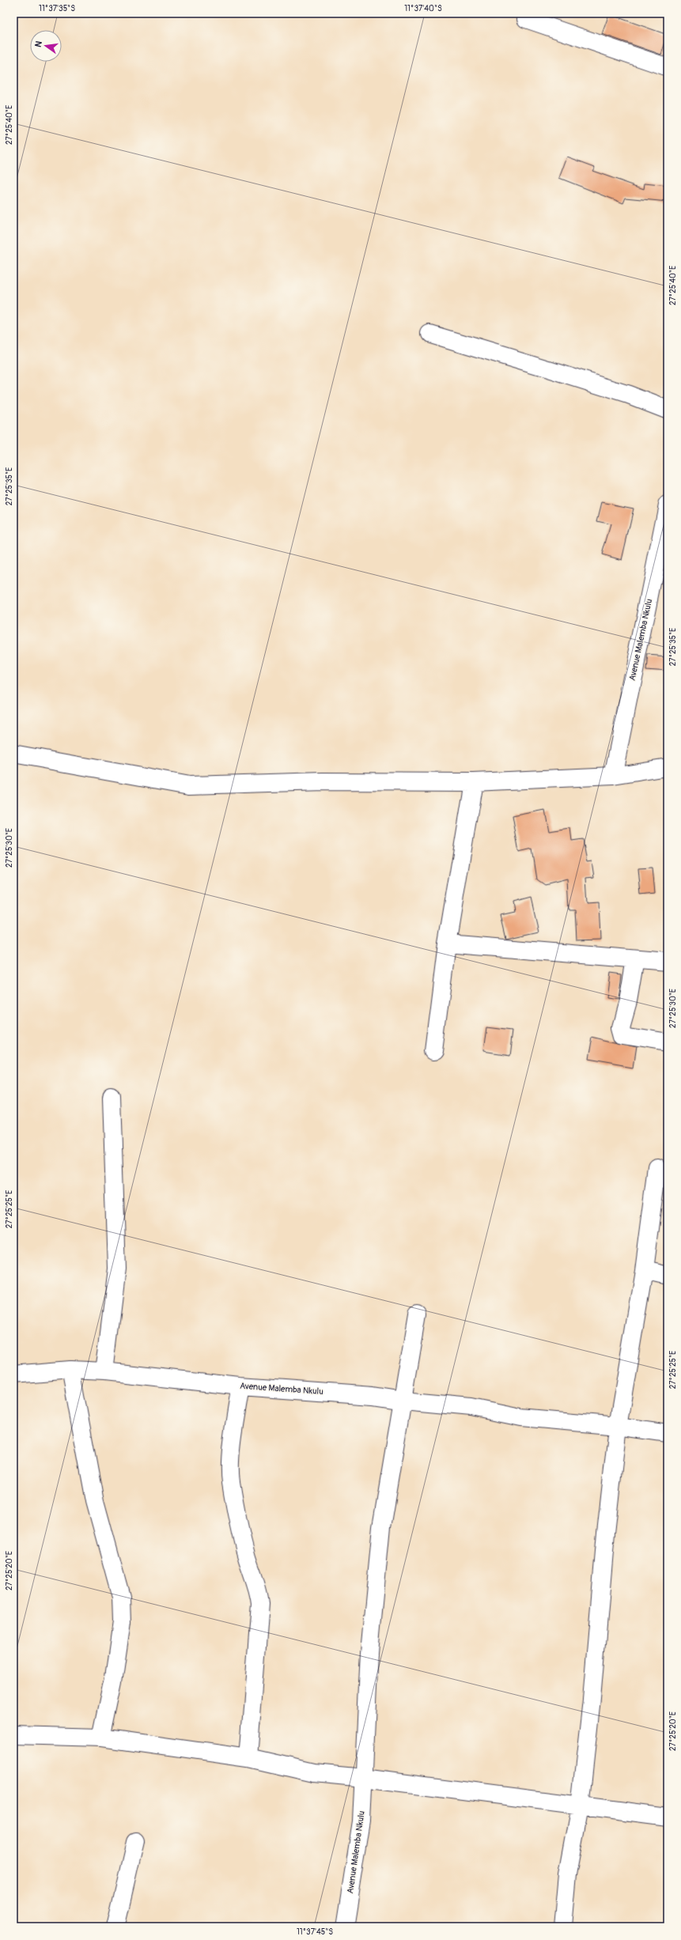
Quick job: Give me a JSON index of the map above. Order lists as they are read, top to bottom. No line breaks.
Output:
{"streets":{"street":["Avenue Malemba Nkulu"]},"north":"left","coordinates":["11°37'35\"S","11°37'40\"S","27°25'40\"E","27°25'35\"E","27°25'30\"E","27°25'25\"E","27°25'20\"E","11°37'45\"S"]}
